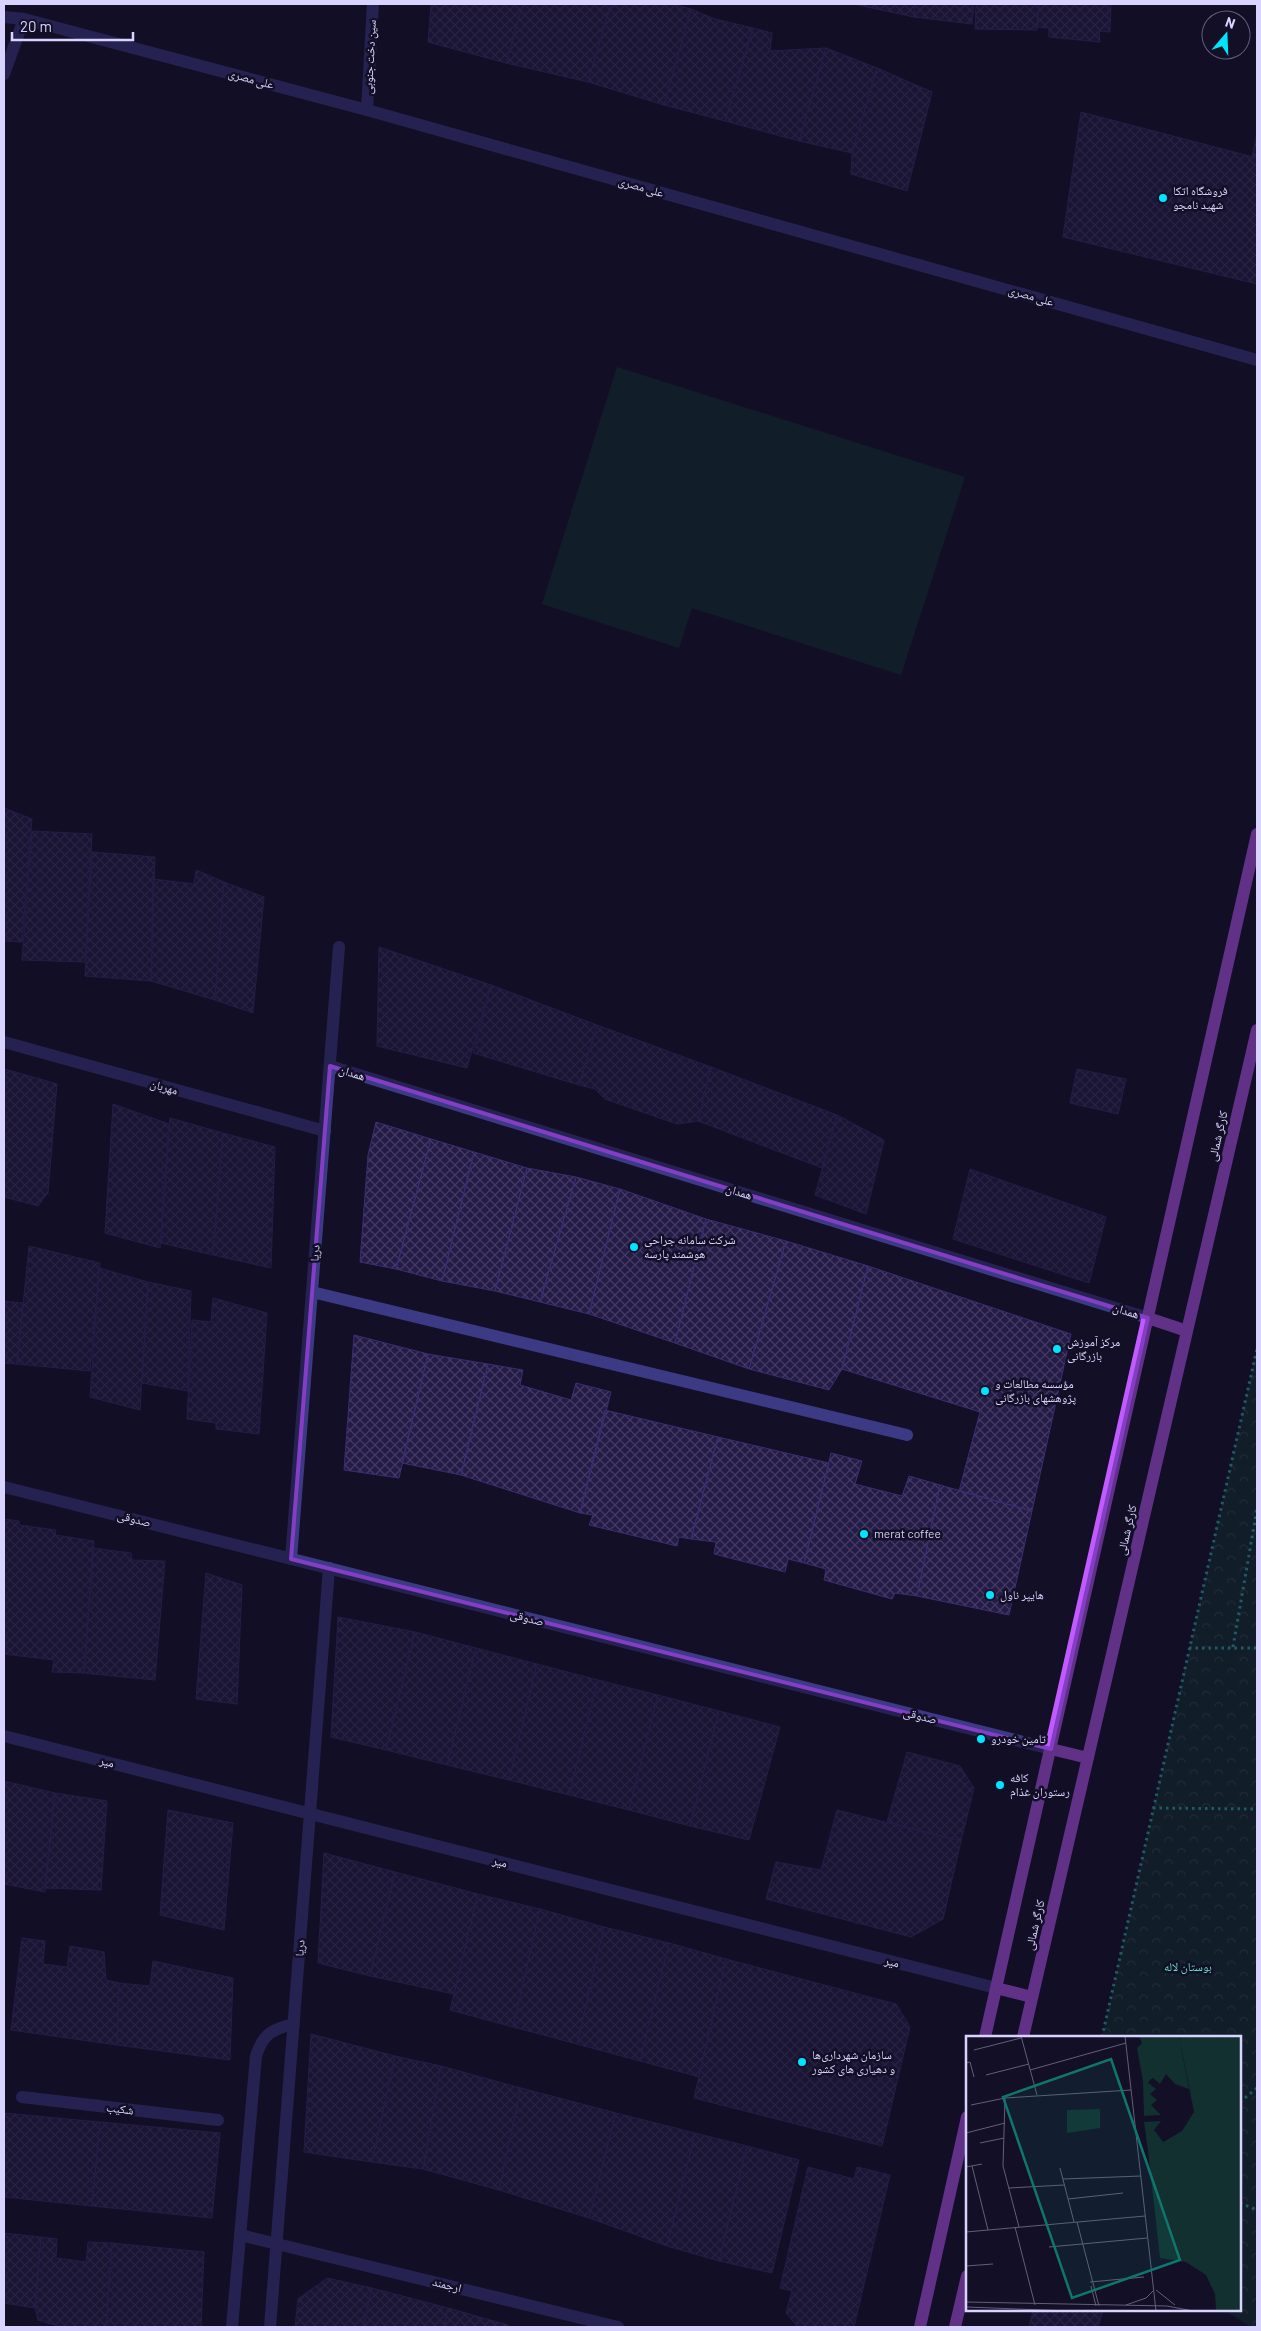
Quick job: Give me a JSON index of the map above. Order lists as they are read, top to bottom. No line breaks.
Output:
{"streets":{"main road":["کارگر شمالی"],"street":["سین دخت جنوبی","علی مصری","همدان","مهربان","دریا","صدوقی","میر","شکیب","ارجمند"]},"crossings":[["سین دخت جنوبی","علی مصری"],["همدان","دریا"],["مهربان","دریا"],["دریا","صدوقی"],["دریا","میر"],["دریا","ارجمند"]],"parks":["بوستان لاله"],"places":["فروشگاه اتکا شهید نامجو","شرکت سامانه جراحی هوشمند پارسه","مرکز آموزش بازرگانی","مؤسسه مطالعات و پژوهشهای بازرگانی","merat coffee","هايپر ناول","تامین خودرو","کافه رستوران غذام","سازمان شهرداری‌ها و دهیاری‌ های کشور"],"scale_bar":"20 m","north":"top"}
